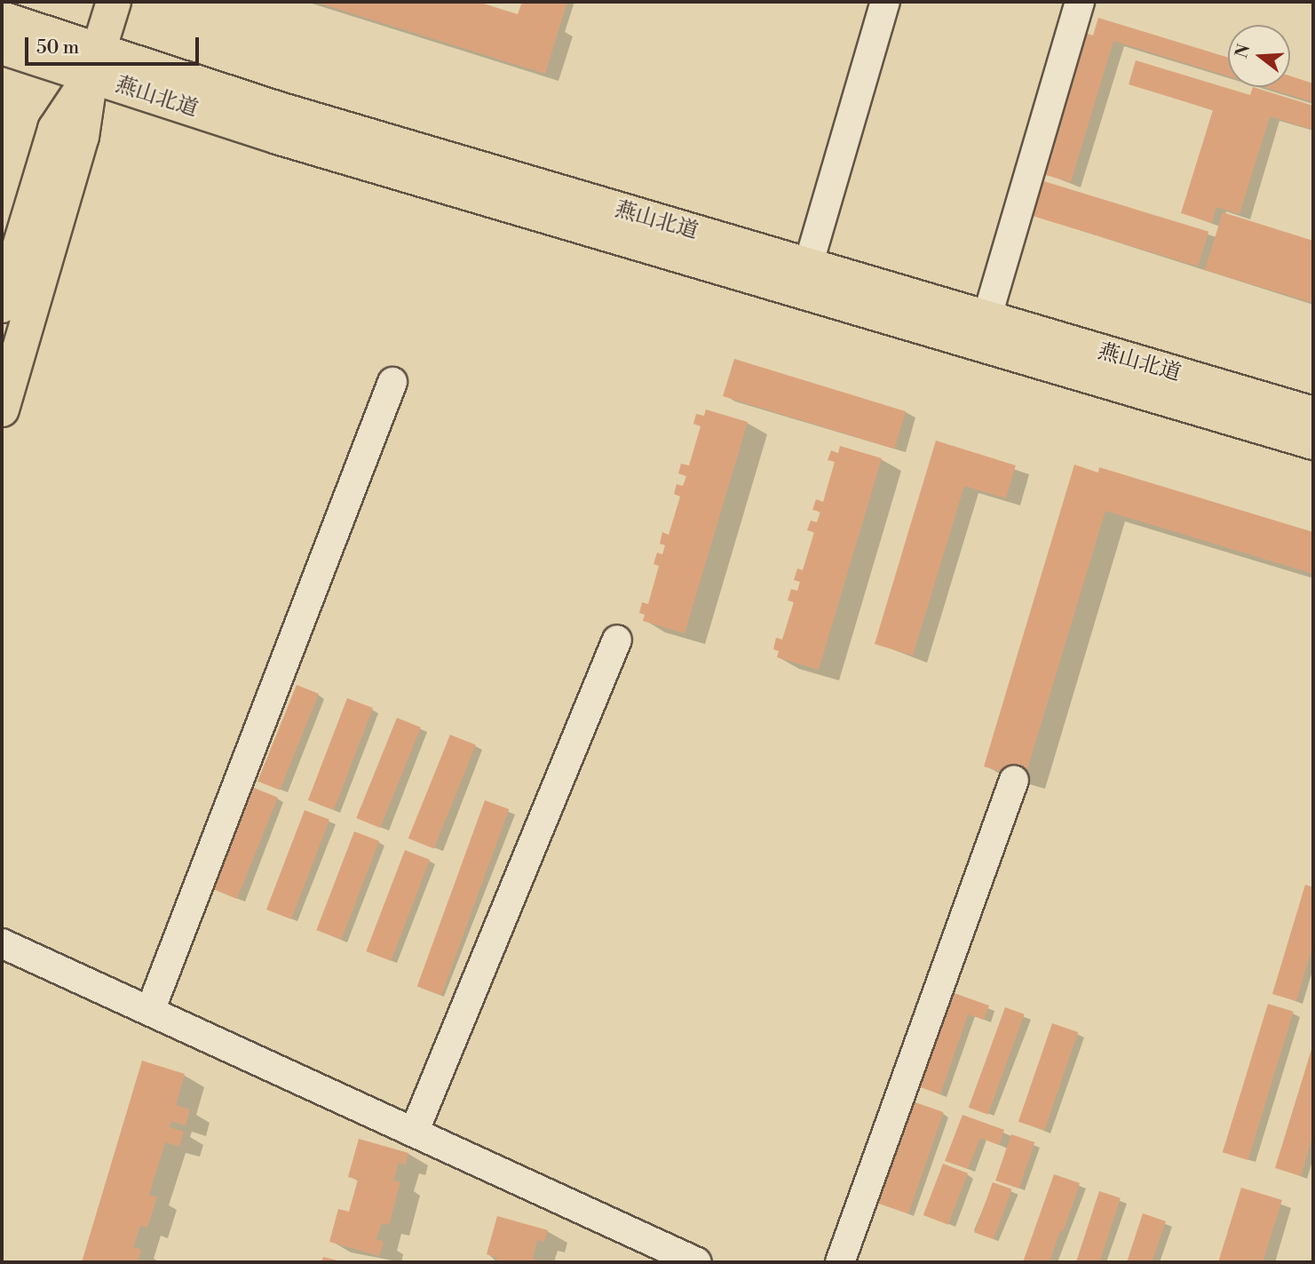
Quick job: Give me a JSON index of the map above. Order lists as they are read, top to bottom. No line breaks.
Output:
{"streets":{"main road":["燕山北道"]},"scale_bar":"50 m","north":"left"}
